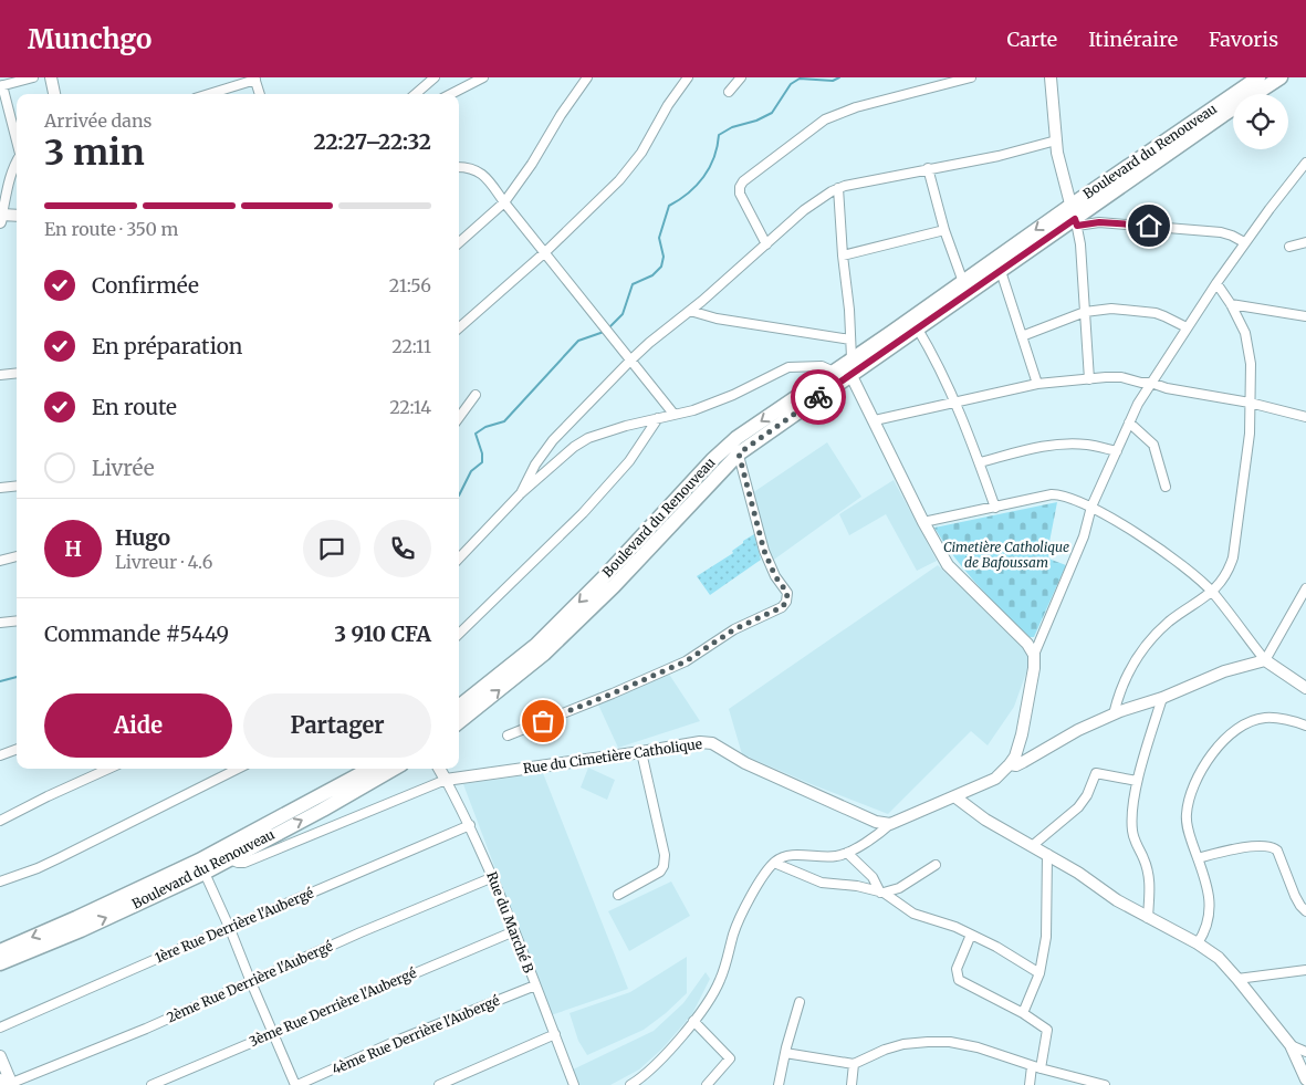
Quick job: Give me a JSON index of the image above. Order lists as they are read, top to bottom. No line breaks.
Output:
{"streets":{"highway":["Boulevard du Renouveau"],"street":["Rue du Cimetière Catholique","Rue du Marché B","1ère Rue Derrière l'Aubergé","2ème Rue Derrière l'Aubergé","3ème Rue Derrière l'Aubergé","4ème Rue Derrière l'Aubergé"]},"crossings":[["Boulevard du Renouveau","Rue du Cimetière Catholique"],["Rue du Cimetière Catholique","Rue du Marché B"],["Rue du Marché B","1ère Rue Derrière l'Aubergé"],["Rue du Marché B","2ème Rue Derrière l'Aubergé"],["Rue du Marché B","3ème Rue Derrière l'Aubergé"],["Rue du Marché B","4ème Rue Derrière l'Aubergé"]],"parks":["Cimetière Catholique de Bafoussam"],"page":{"header":"Munchgo","nav":["Carte","Itinéraire","Favoris"],"heading":["3 min","Arrivée dans","22:27–22:32"],"panel":["Hugo","Livreur · 4.6","Commande #5449","3 910 CFA"],"bar":"En route · 350 m","list":[["Confirmée","21:56"],["En préparation","22:11"],["En route","22:14"],"Livrée"],"round":"H","buttons":["Aide","Partager"]}}
